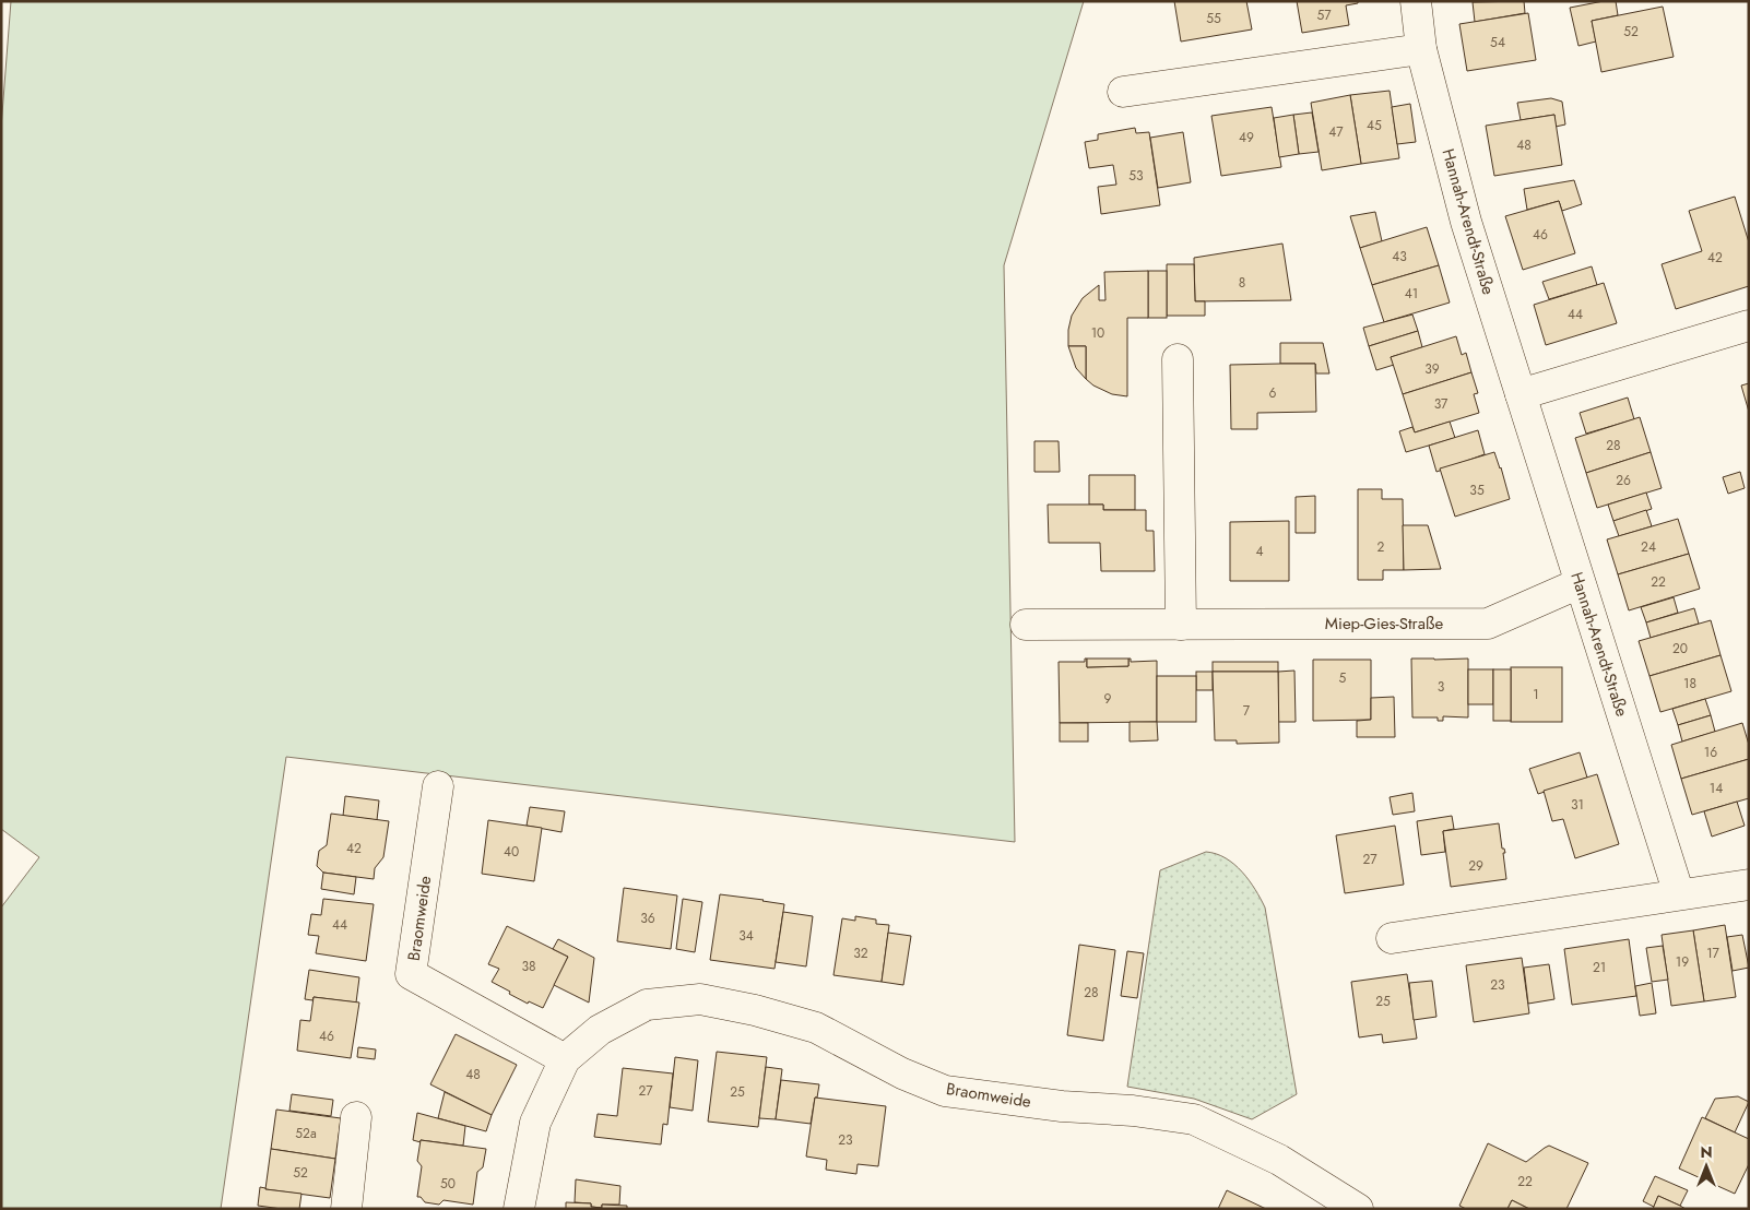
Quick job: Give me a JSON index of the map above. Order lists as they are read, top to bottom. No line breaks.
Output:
{"streets":{"street":["Hannah-Arendt-Straße","Miep-Gies-Straße","Braomweide"]},"crossings":[["Hannah-Arendt-Straße","Miep-Gies-Straße"]],"house_numbers":["57","55","52","54","45","47","49","48","53","46","43","42","8","41","44","10","39","6","37","28","26","35","2","24","4","22","20","5","18","3","1","9","7","16","14","31","42","40","27","29","36","44","34","32","17","19","38","21","23","28","25","46","48","27","25","52a","23","52","22","50"],"north":"top"}
